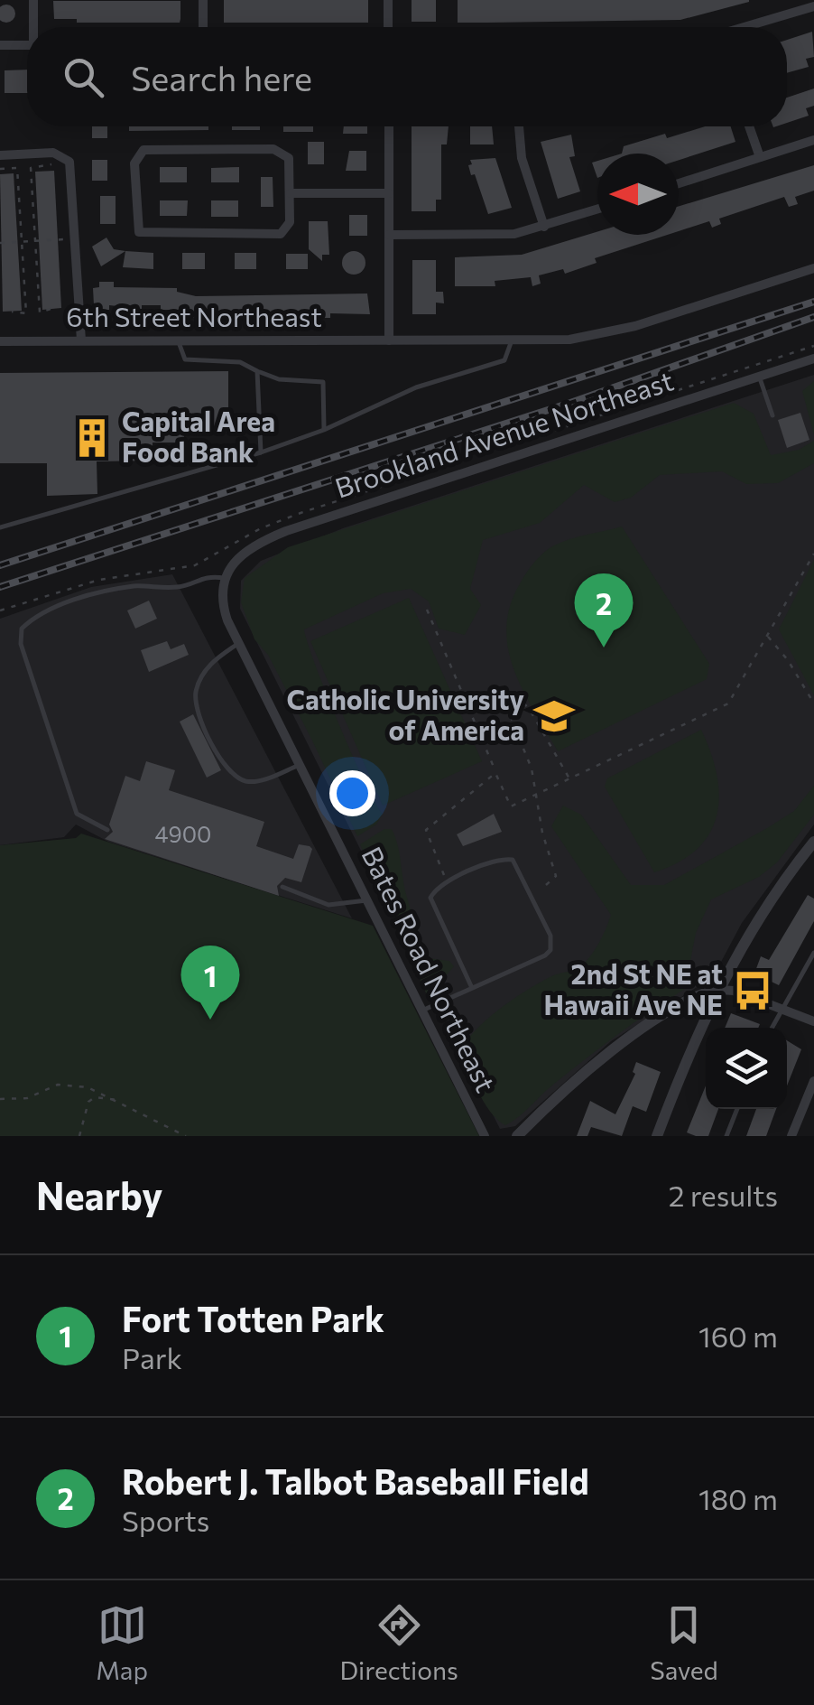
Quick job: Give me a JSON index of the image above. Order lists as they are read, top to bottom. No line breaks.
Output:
{"streets":{"street":["6th Street Northeast","Brookland Avenue Northeast","Bates Road Northeast"]},"crossings":[["Brookland Avenue Northeast","Bates Road Northeast"]],"places":{"building":["Capital Area Food Bank"],"school or university":["Catholic University of America"],"bus stop":["2nd St NE at Hawaii Ave NE"]},"house_numbers":["4900"],"north":"left","page":{"search":"Search here","pins":["2","1"],"heading":["Nearby","2 results"],"list":[{"mark":"1","name":"Fort Totten Park","note":"Park","value":"160 m"},{"mark":"2","name":"Robert J. Talbot Baseball Field","note":"Sports","value":"180 m"}],"nav":["Map","Directions","Saved"]}}
